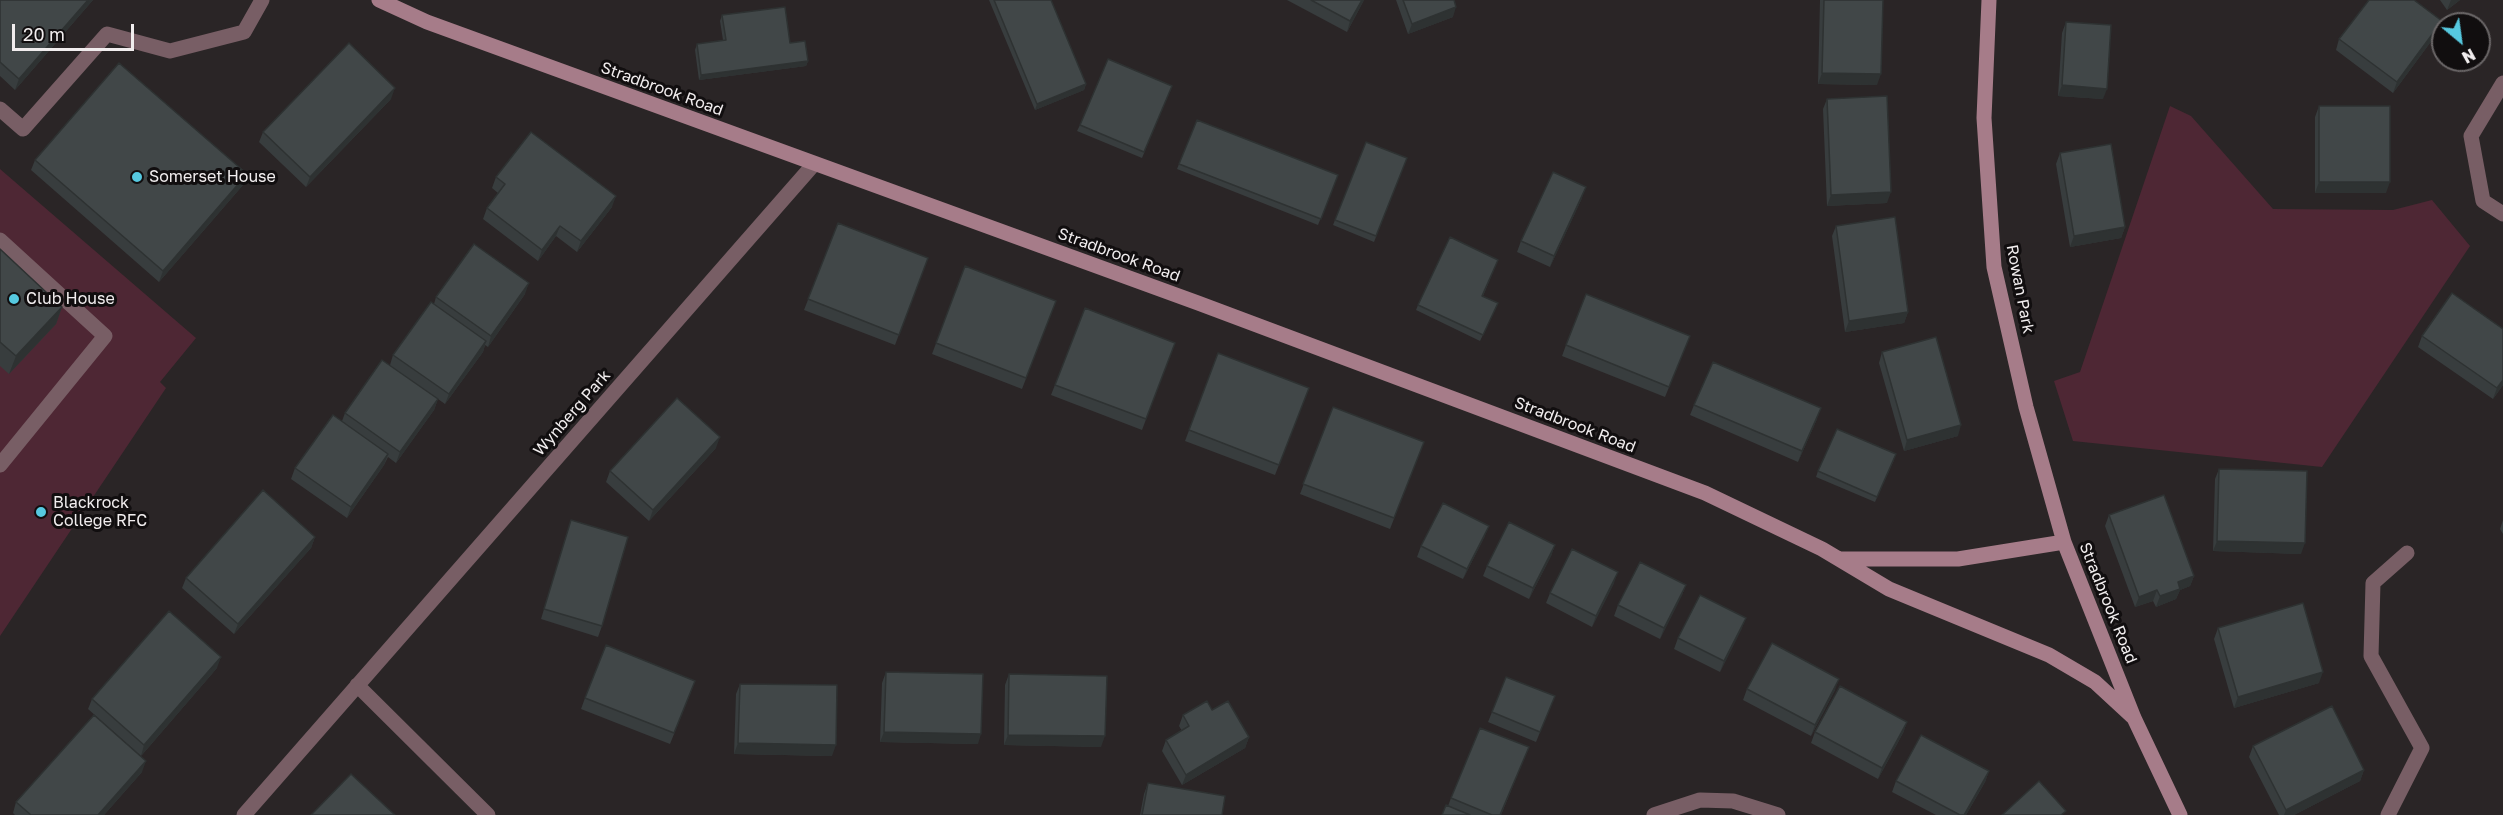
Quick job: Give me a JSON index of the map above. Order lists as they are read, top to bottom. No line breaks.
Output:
{"streets":{"main road":["Stradbrook Road","Rowan Park"],"street":["Wynberg Park"]},"crossings":[["Stradbrook Road","Rowan Park"],["Stradbrook Road","Wynberg Park"]],"places":["Somerset House","Club House","Blackrock College RFC"],"scale_bar":"20 m","north":"bottom right"}
